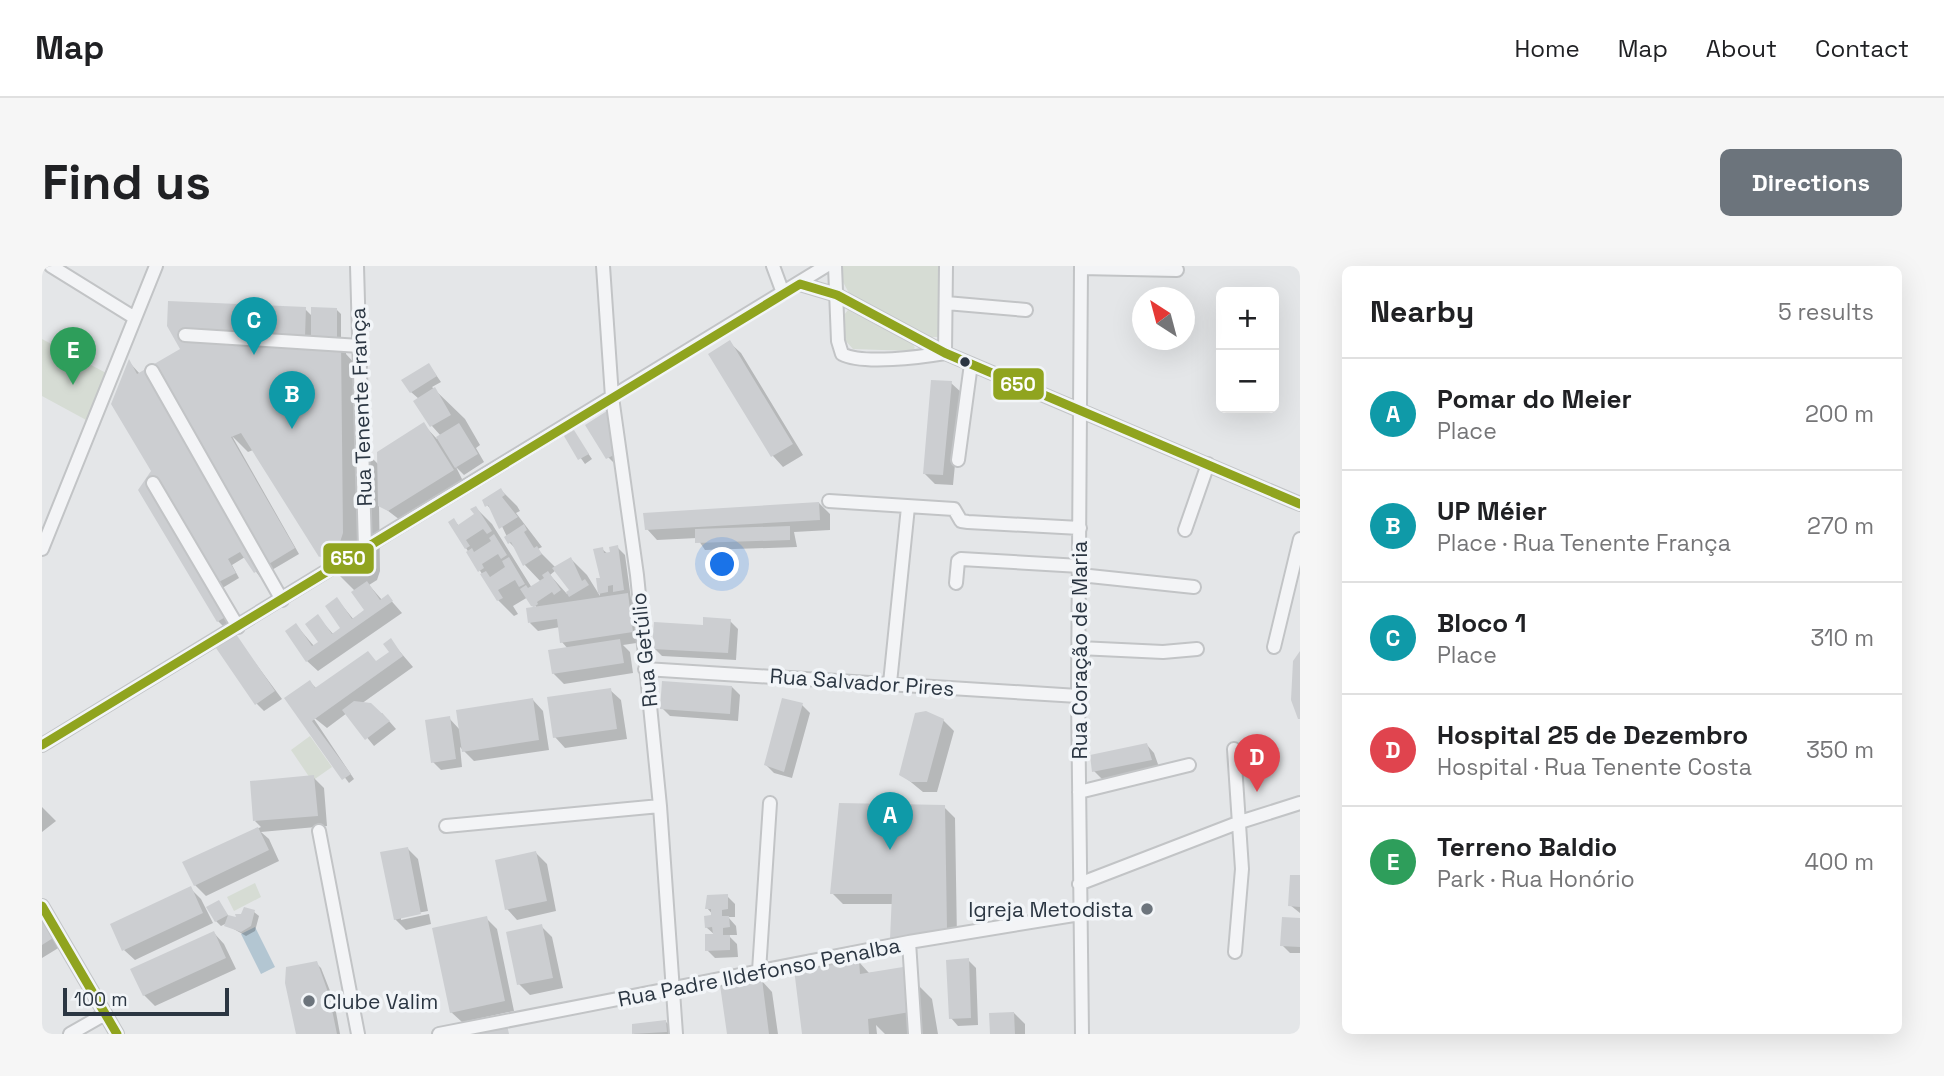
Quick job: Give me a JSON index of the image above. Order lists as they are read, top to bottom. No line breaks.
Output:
{"streets":{"street":["Rua Tenente França","Rua Getúlio","Rua Coração de Maria","Rua Salvador Pires","Rua Padre Ildefonso Penalba"]},"crossings":[["Rua Getúlio","Rua Salvador Pires"],["Rua Getúlio","Rua Padre Ildefonso Penalba"],["Rua Coração de Maria","Rua Salvador Pires"],["Rua Coração de Maria","Rua Padre Ildefonso Penalba"]],"places":["Igreja Metodista","Clube Valim"],"lines":["transit line 650"],"scale_bar":"100 m","north":"top left","page":{"header":"Map","nav":["Home","Map","About","Contact"],"buttons":"Directions","title":"Find us","heading":["Nearby","5 results"],"map_buttons":["+","−"],"pins":["C","E","B","D","A"],"list":[{"mark":"A","name":"Pomar do Meier","note":"Place","value":"200 m"},{"mark":"B","name":"UP Méier","note":"Place · Rua Tenente França","value":"270 m"},{"mark":"C","name":"Bloco 1","note":"Place","value":"310 m"},{"mark":"D","name":"Hospital 25 de Dezembro","note":"Hospital · Rua Tenente Costa","value":"350 m"},{"mark":"E","name":"Terreno Baldio","note":"Park · Rua Honório","value":"400 m"}],"scale":"100 m"}}
